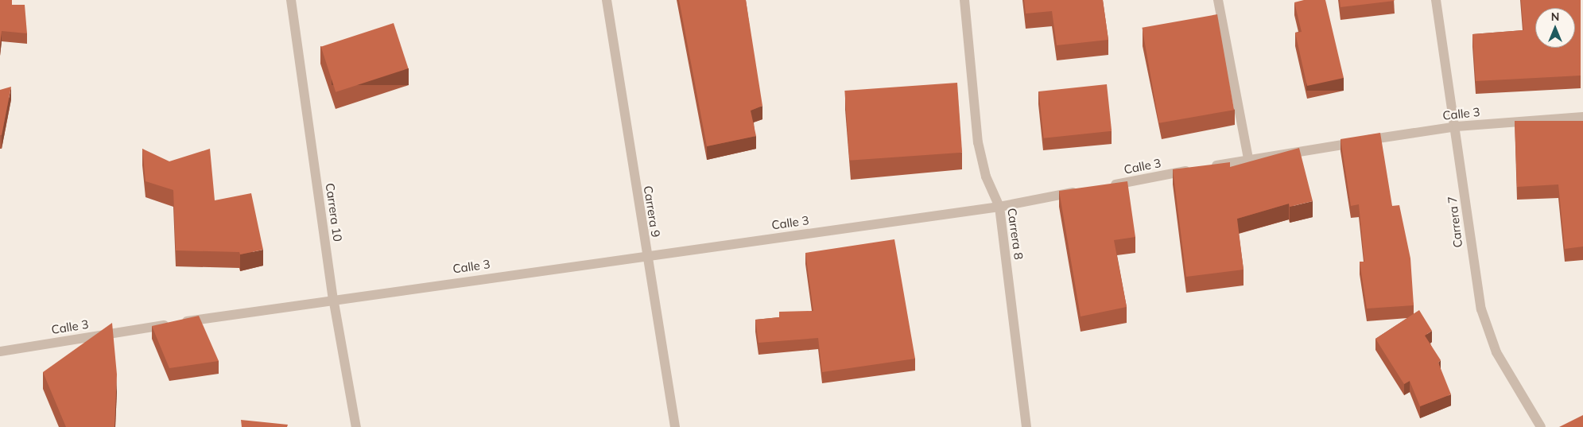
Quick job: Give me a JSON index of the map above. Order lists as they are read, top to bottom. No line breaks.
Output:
{"streets":{"street":["Calle 3","Carrera 9","Carrera 10","Carrera 7","Carrera 8"]},"crossings":[["Calle 3","Carrera 9"],["Calle 3","Carrera 10"],["Calle 3","Carrera 7"],["Calle 3","Carrera 8"]],"north":"top"}
